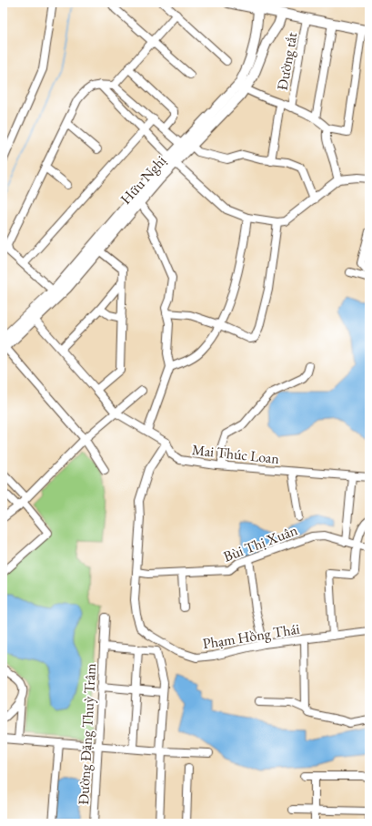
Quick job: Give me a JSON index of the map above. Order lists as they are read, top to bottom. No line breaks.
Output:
{"streets":{"main road":["Hữu Nghị"],"street":["Đường tắt","Mai Thúc Loan","Bùi Thị Xuân","Phạm Hồng Thái","Đường Đặng Thuỳ Trâm"]},"crossings":[["Mai Thúc Loan","Phạm Hồng Thái"],["Bùi Thị Xuân","Phạm Hồng Thái"]]}
